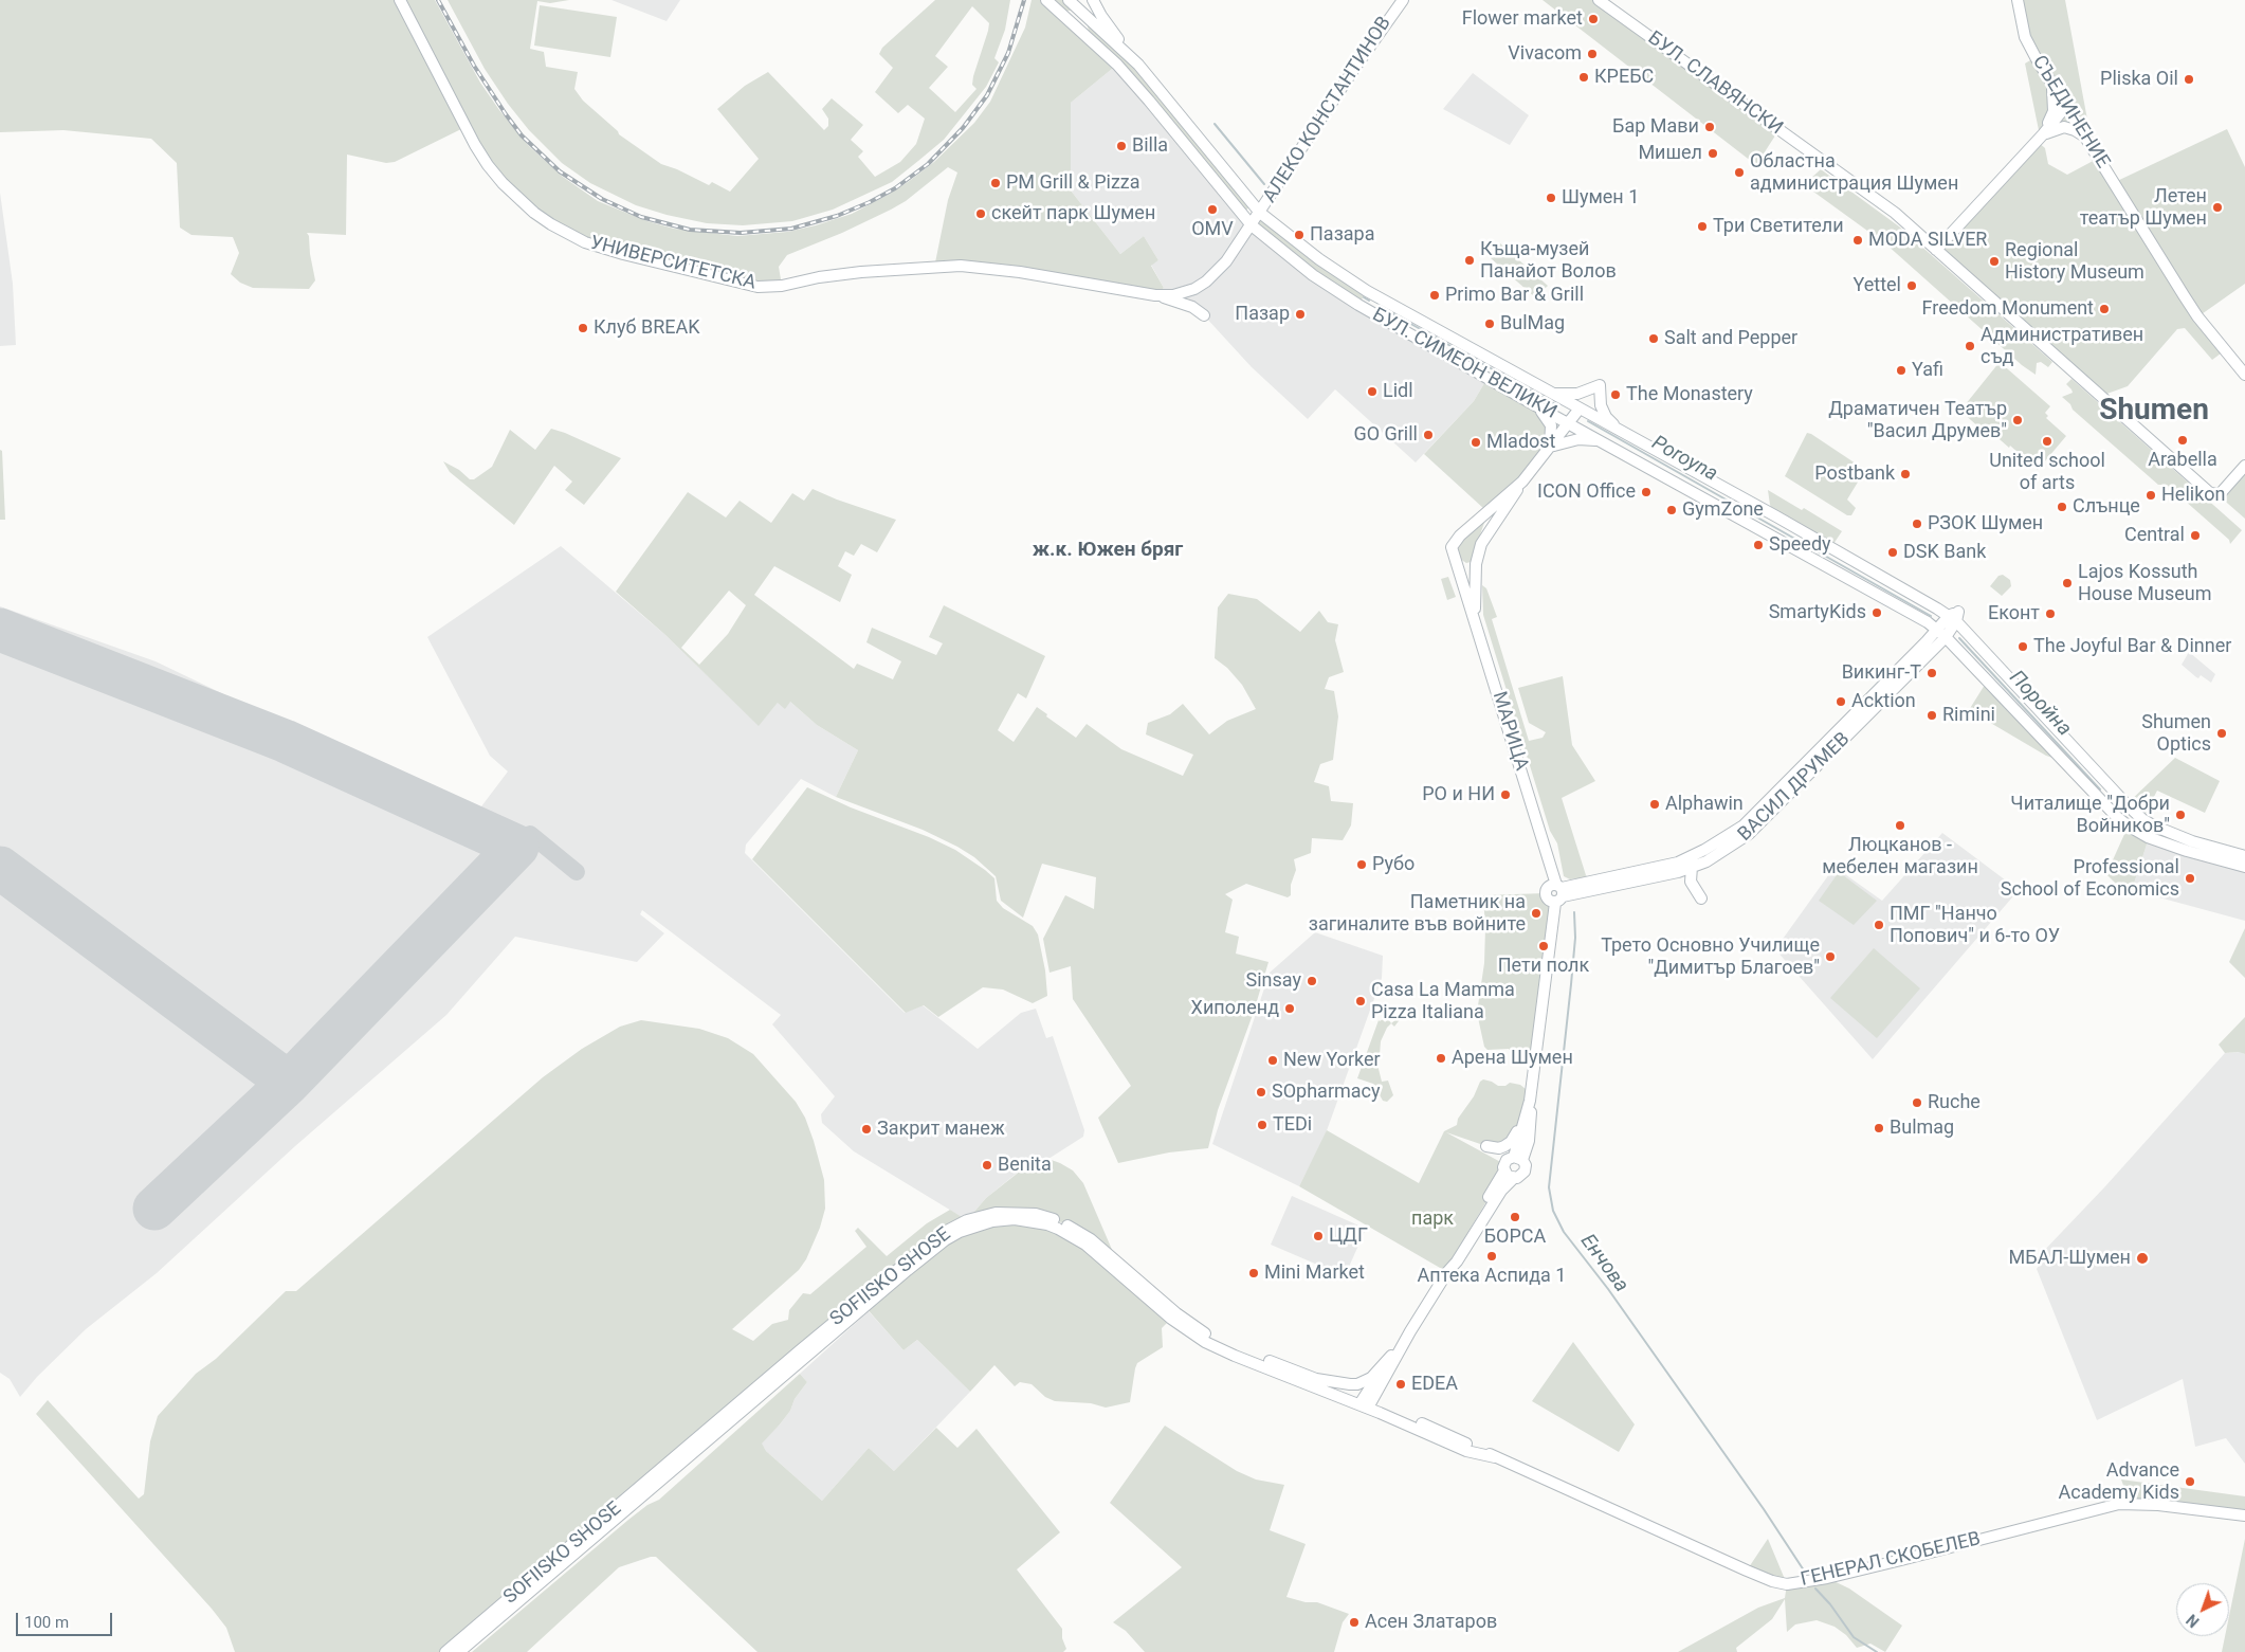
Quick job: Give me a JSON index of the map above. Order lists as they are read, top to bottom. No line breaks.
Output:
{"streets":{"main road":["БУЛ. СЛАВЯНСКИ","АЛЕКО КОНСТАНТИНОВ","СЪЕДИНЕНИЕ","УНИВЕРСИТЕТСКА","БУЛ. СИМЕОН ВЕЛИКИ","МАРИЦА","ВАСИЛ ДРУМЕВ","SOFIISKO SHOSE","ГЕНЕРАЛ СКОБЕЛЕВ"]},"crossings":[["АЛЕКО КОНСТАНТИНОВ","УНИВЕРСИТЕТСКА"],["АЛЕКО КОНСТАНТИНОВ","БУЛ. СИМЕОН ВЕЛИКИ"],["УНИВЕРСИТЕТСКА","БУЛ. СИМЕОН ВЕЛИКИ"],["БУЛ. СИМЕОН ВЕЛИКИ","ВАСИЛ ДРУМЕВ"],["МАРИЦА","ВАСИЛ ДРУМЕВ"],["SOFIISKO SHOSE","ГЕНЕРАЛ СКОБЕЛЕВ"]],"districts":["Shumen","ж.к. Южен бряг"],"water":["Poroyna","Поройна","Енчова"],"parks":["парк"],"places":["Flower market","Vivacom","КРЕБС","Pliska Oil","Бар Мави","Billa","Мишел","Областна администрация Шумен","PM Grill & Pizza","Шумен 1","Летен театър Шумен","OMV","скейт парк Шумен","Три Светители","Пазара","MODA SILVER","Къща-музей Панайот Волов","Regional History Museum","Yettel","Primo Bar & Grill","Freedom Monument","Пазар","BulMag","Клуб BREAK","Salt and Pepper","Административен съд","Yafi","Lidl","The Monastery","Драматичен Театър \"Васил Друмев\"","GO Grill","Arabella","United school of arts","Mladost","Postbank","ICON Office","Helikon","Слънце","GymZone","РЗОК Шумен","Central","Speedy","DSK Bank","Lajos Kossuth House Museum","SmartyKids","Еконт","The Joyful Bar & Dinner","Викинг-Т","Acktion","Rimini","Shumen Optics","РО и НИ","Alphawin","Читалище \"Добри Войников\"","Люцканов - мебелен магазин","Рубо","Professional School of Economics","Паметник на загиналите във войните","ПМГ \"Нанчо Попович\" и 6-то ОУ","Пети полк","Трето Основно Училище \"Димитър Благоев\"","Sinsay","Casa La Mamma Pizza Italiana","Хиполенд","Арена Шумен","New Yorker","SOpharmacy","Ruche","TEDi","Bulmag","Закрит манеж","Benita","БОРСА","ЦДГ","Аптека Аспида 1","МБАЛ-Шумен","Mini Market","EDEA","Advance Academy Kids","Асен Златаров"],"scale_bar":"100 m","north":"bottom left"}
